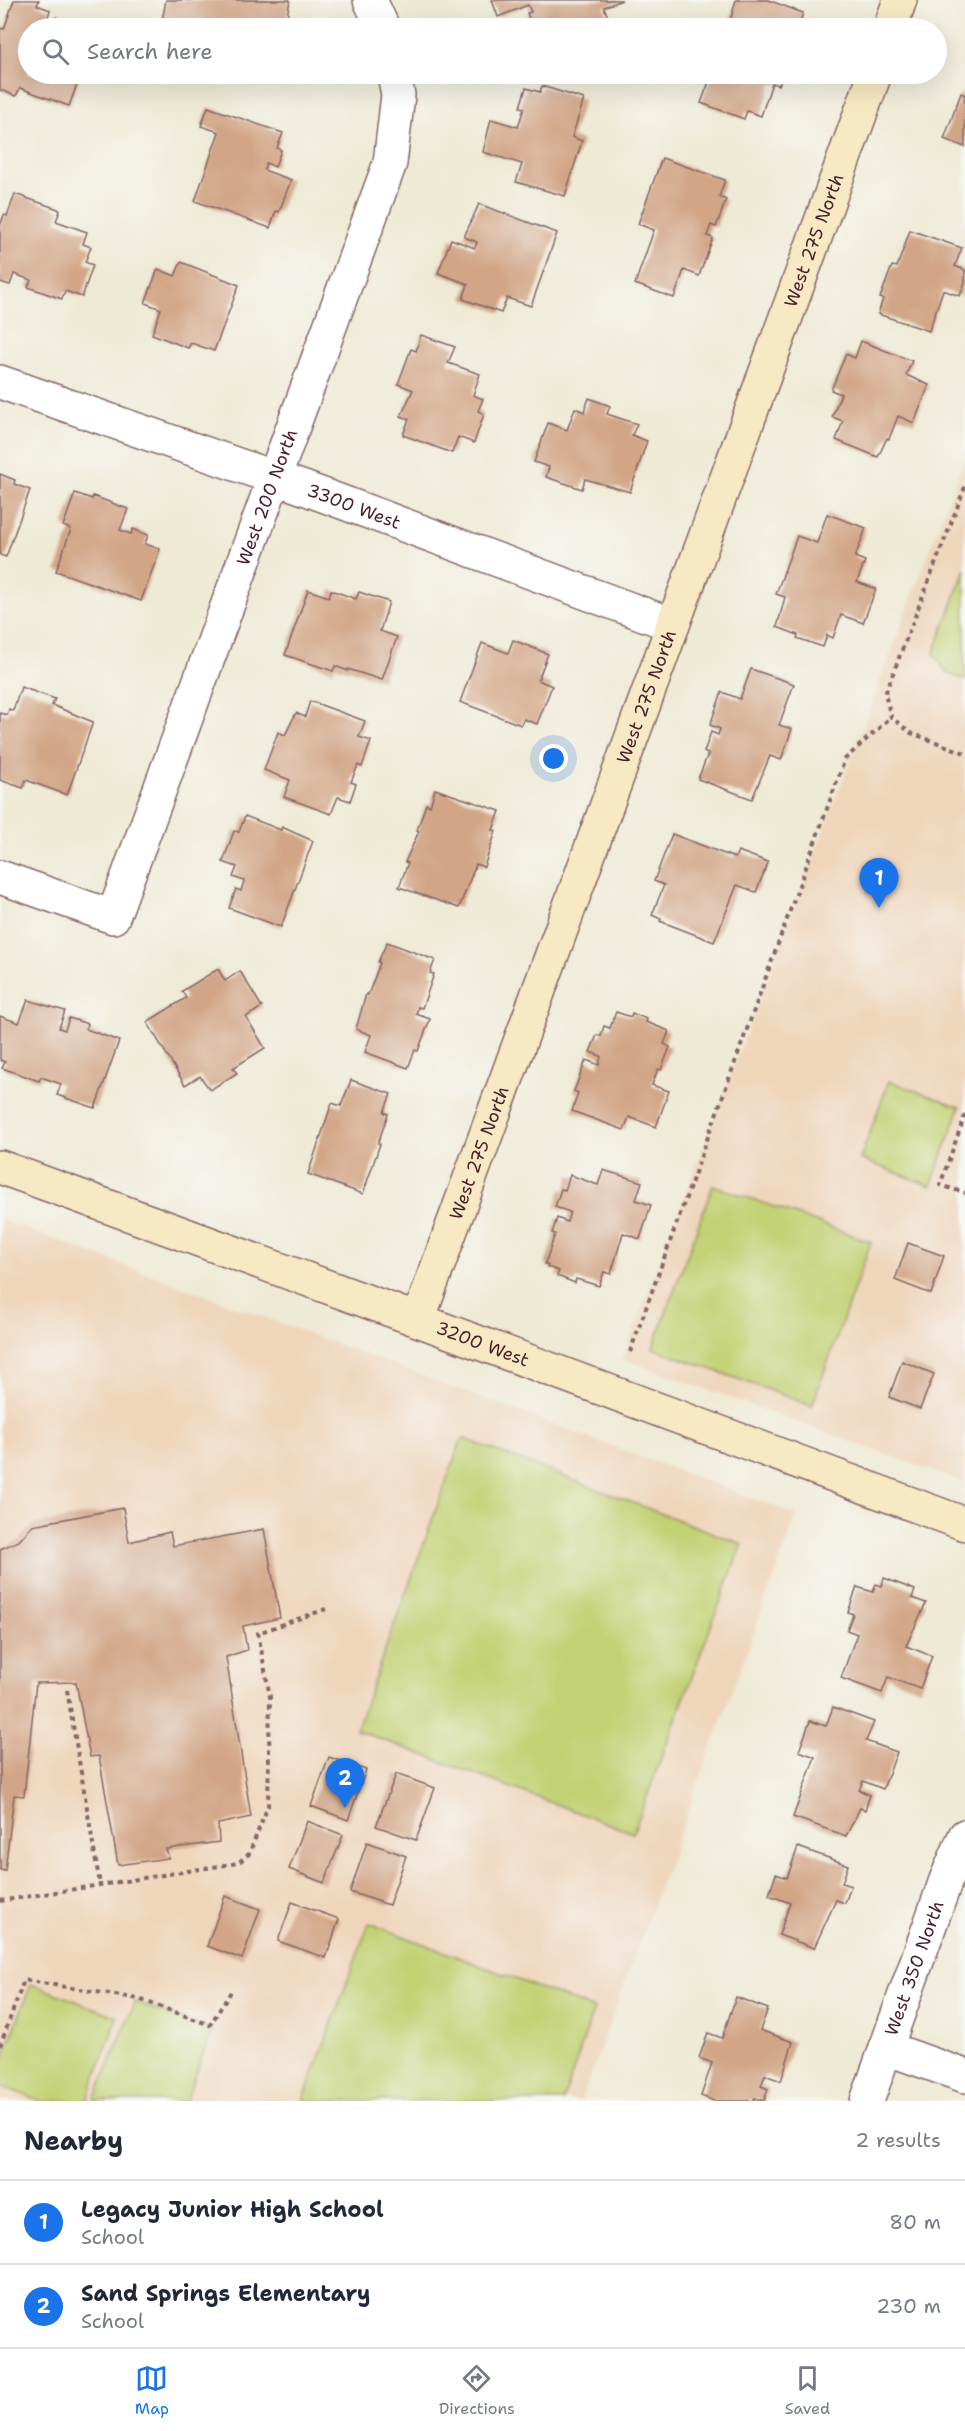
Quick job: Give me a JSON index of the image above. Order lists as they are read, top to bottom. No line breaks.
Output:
{"streets":{"street":["West 275 North","West 200 North","3300 West","3200 West","West 350 North"]},"crossings":[["West 275 North","3300 West"],["West 275 North","3200 West"],["West 200 North","3300 West"]],"page":{"search":"Search here","pins":["1","2"],"heading":["Nearby","2 results"],"list":[{"mark":"1","name":"Legacy Junior High School","note":"School","value":"80 m"},{"mark":"2","name":"Sand Springs Elementary","note":"School","value":"230 m"}],"nav":["Map","Directions","Saved"]}}
